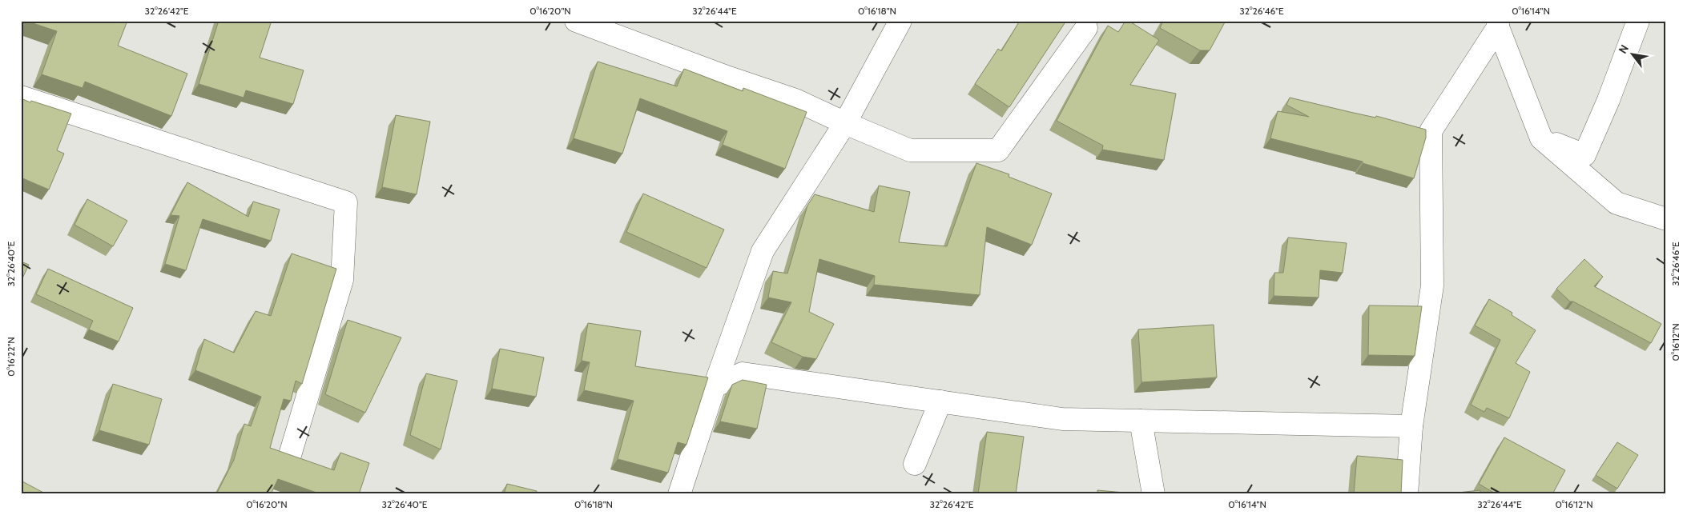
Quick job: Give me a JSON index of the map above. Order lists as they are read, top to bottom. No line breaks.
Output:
{"north":"top left","coordinates":["32°26'42\"E","0°16'20\"N","32°26'44\"E","0°16'18\"N","32°26'46\"E","0°16'14\"N","32°26'40\"E","0°16'12\"N","0°16'22\"N"]}
